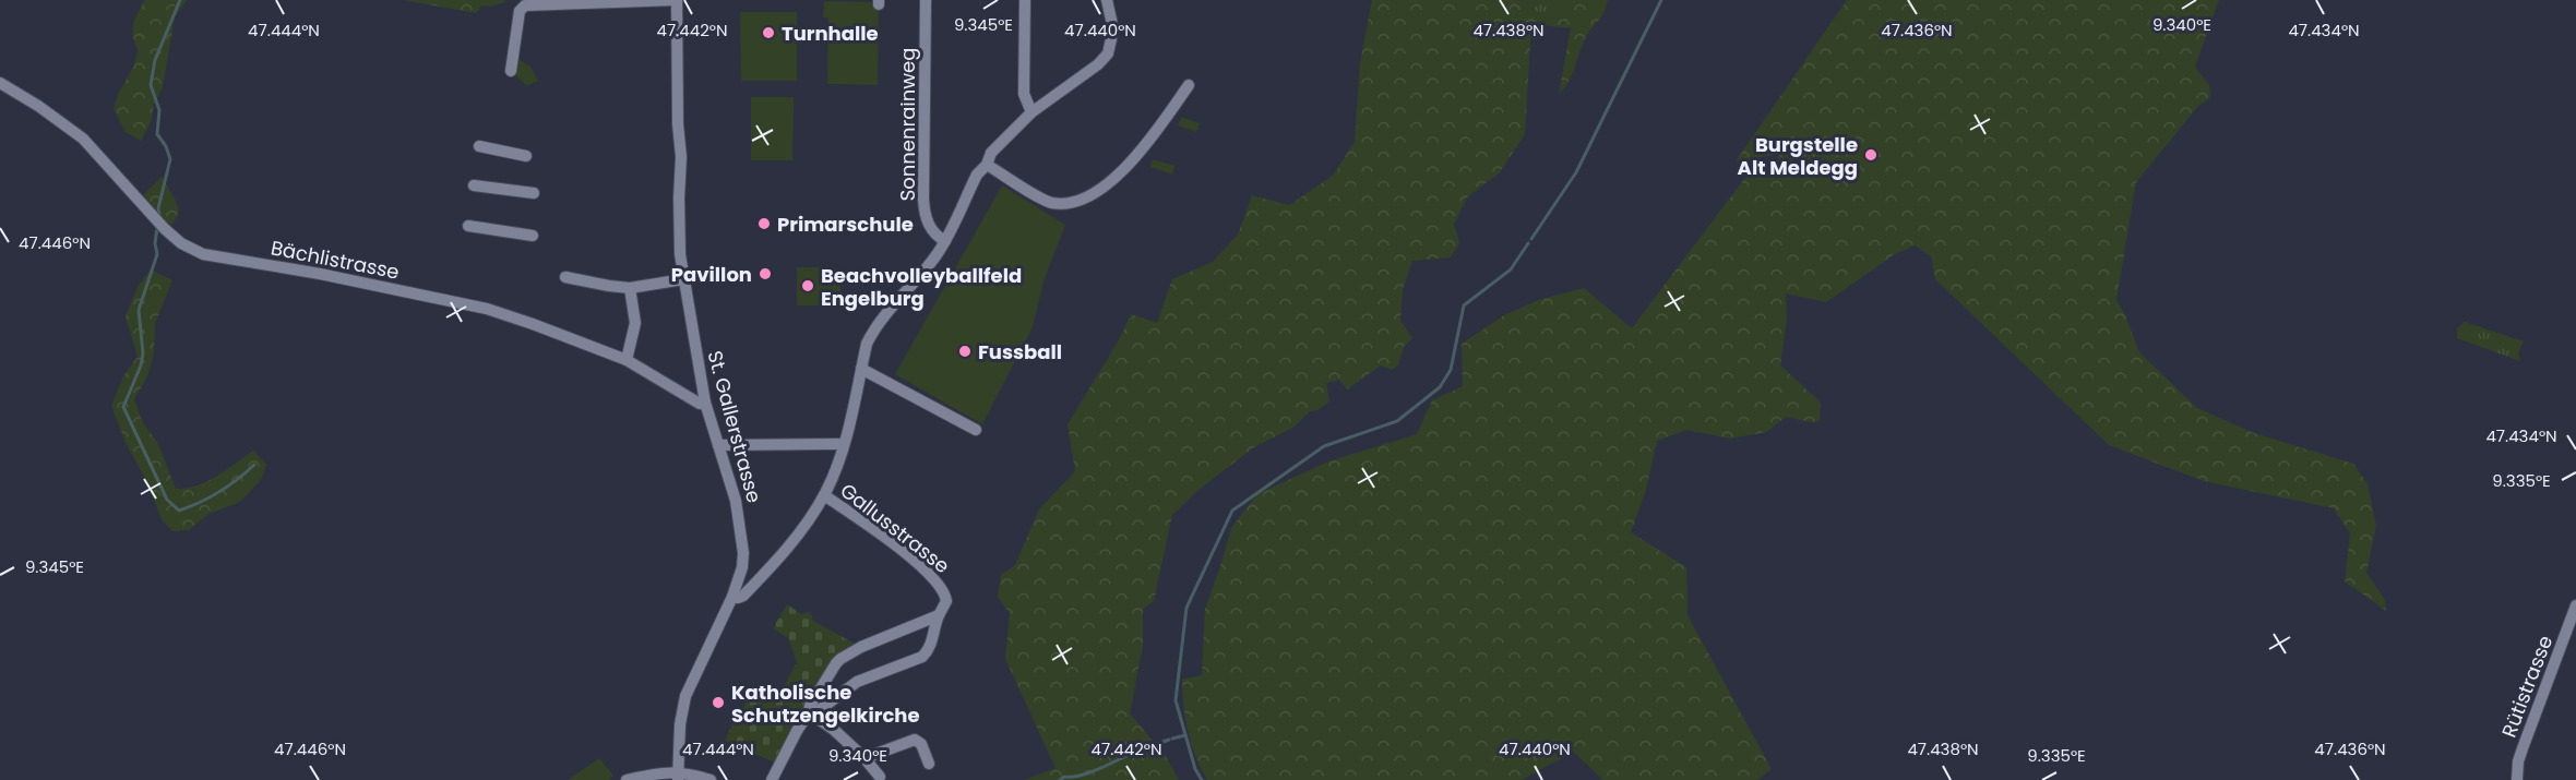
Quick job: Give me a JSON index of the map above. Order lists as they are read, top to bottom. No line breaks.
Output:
{"streets":{"street":["Sonnenrainweg","Bächlistrasse","St. Gallerstrasse","Gallusstrasse","Rütistrasse"]},"crossings":[["Bächlistrasse","St. Gallerstrasse"]],"places":["Turnhalle","Burgstelle Alt Meldegg","Primarschule","Pavillon","Beachvolleyballfeld Engelburg","Fussball","Katholische Schutzengelkirche"],"coordinates":["9.345°E","9.340°E","47.444°N","47.442°N","47.440°N","47.438°N","47.436°N","47.434°N","47.446°N","9.335°E"]}
